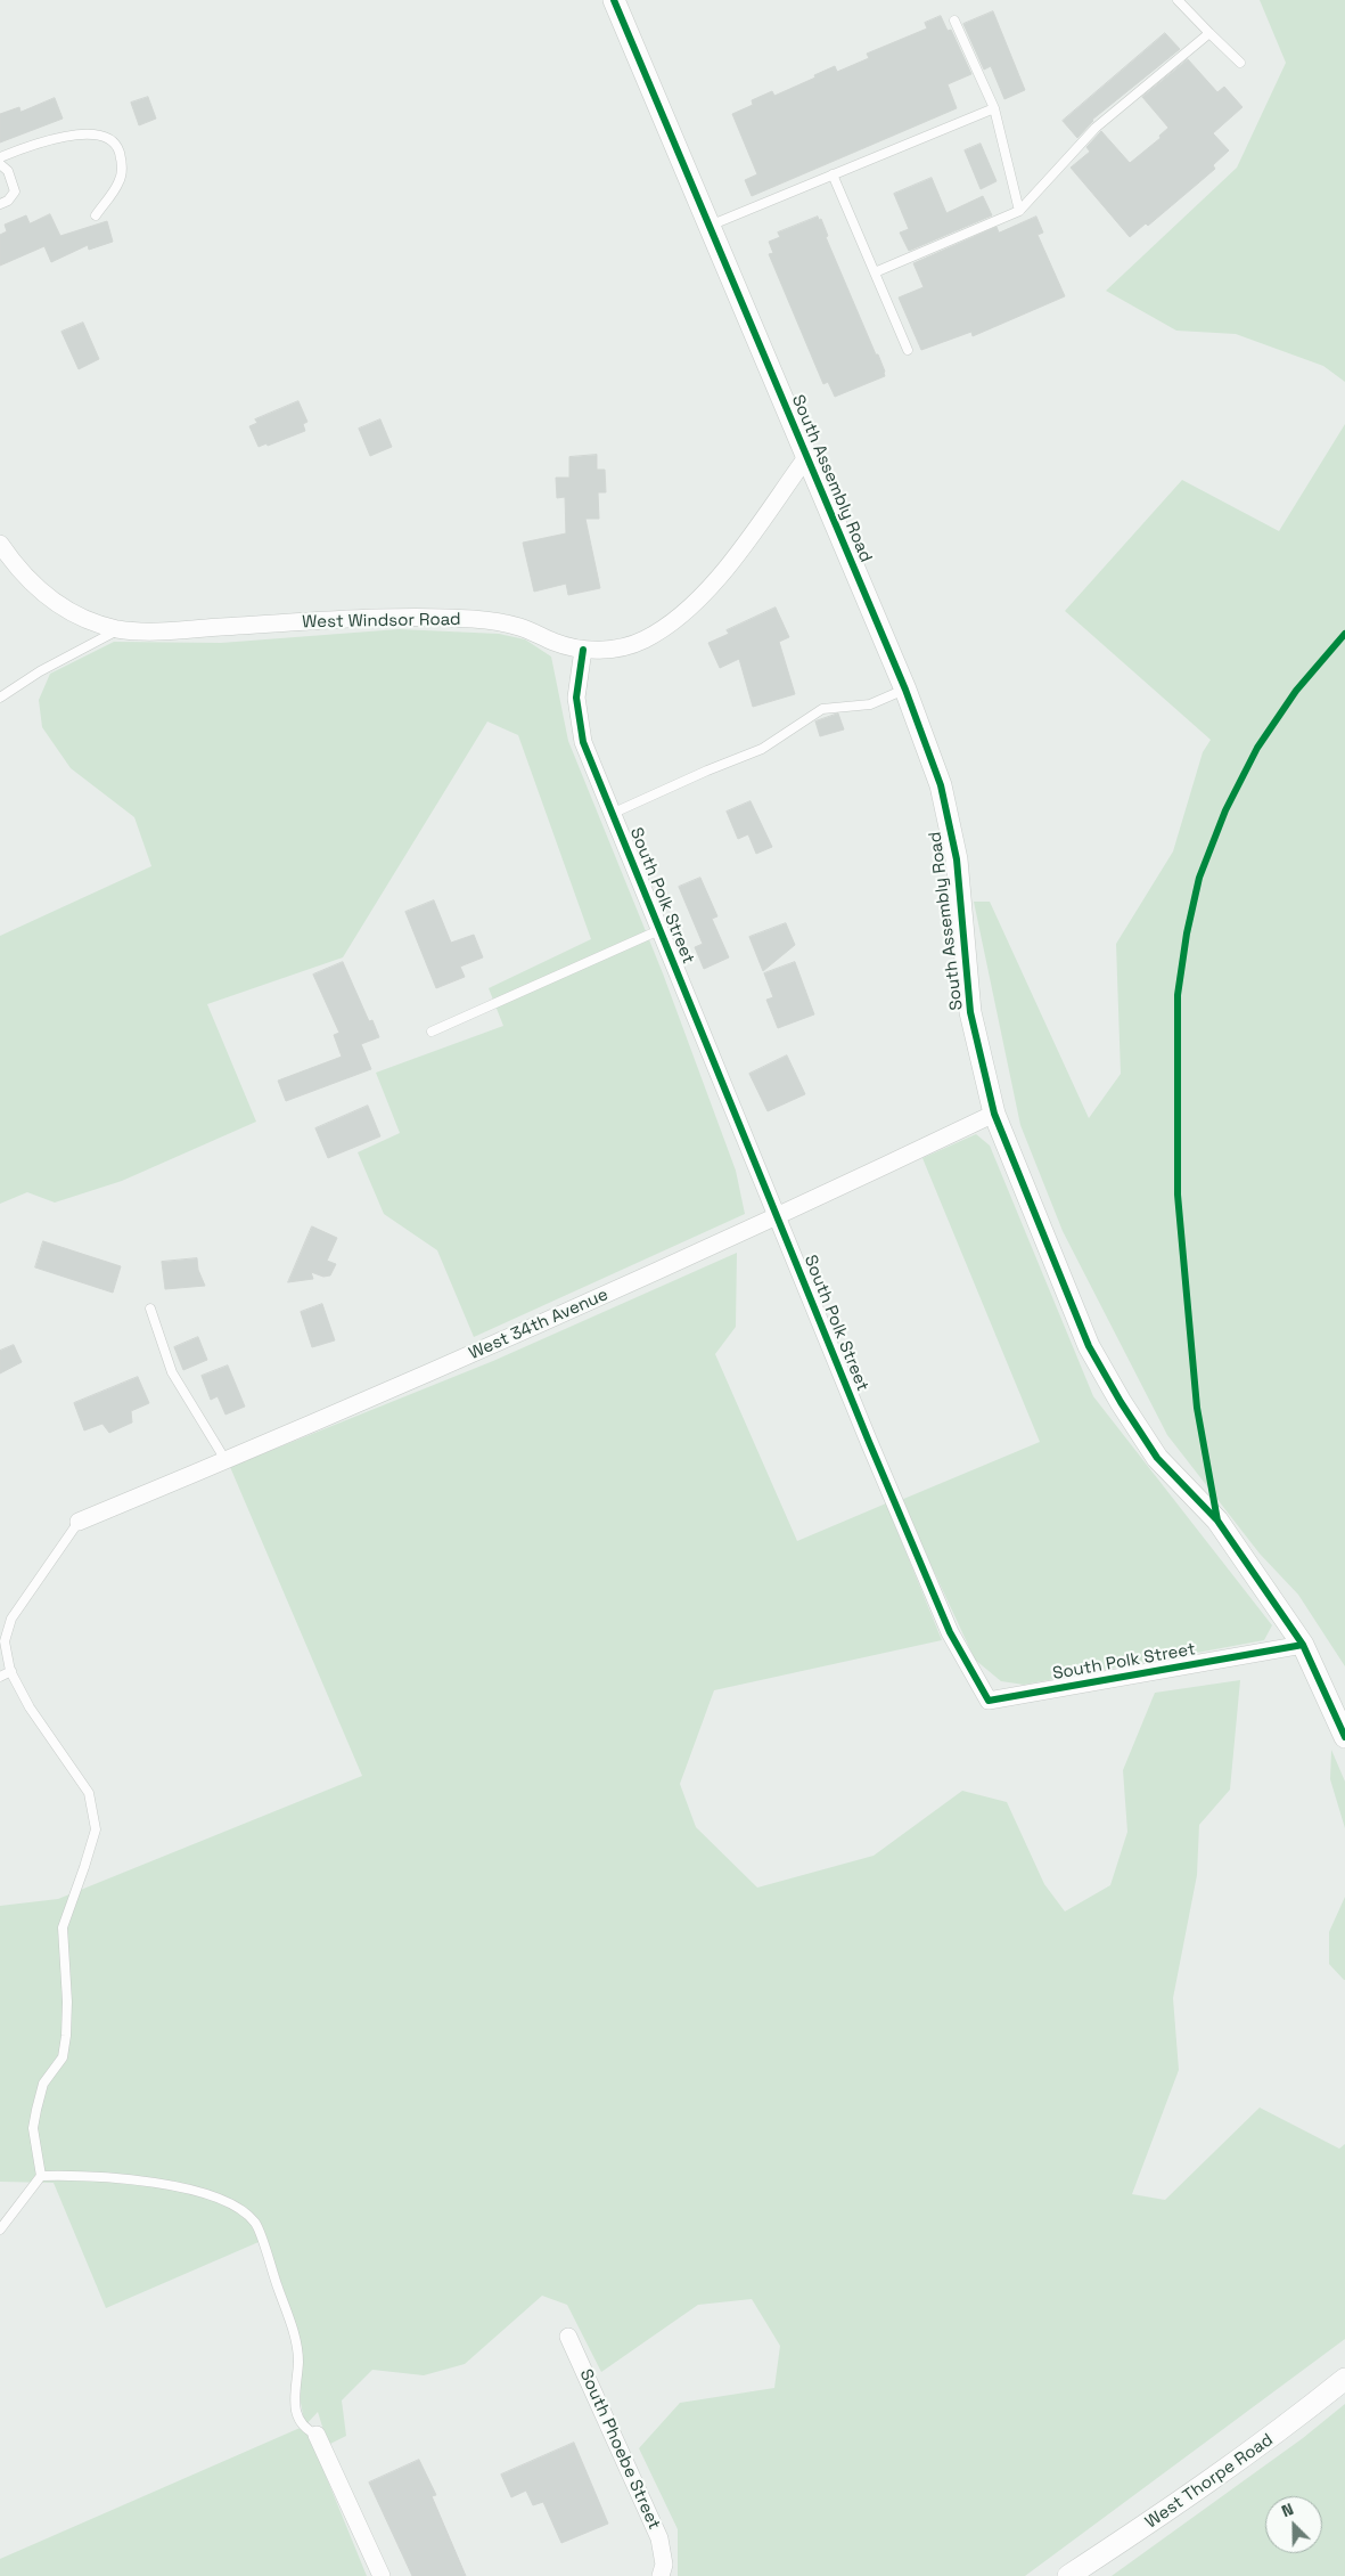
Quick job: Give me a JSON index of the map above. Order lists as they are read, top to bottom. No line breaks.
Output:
{"streets":{"street":["South Assembly Road","West Windsor Road","South Polk Street","West 34th Avenue","South Phoebe Street","West Thorpe Road"]},"crossings":[["South Assembly Road","West Windsor Road"],["South Assembly Road","South Polk Street"],["South Assembly Road","West 34th Avenue"],["West Windsor Road","South Polk Street"],["South Polk Street","West 34th Avenue"]],"north":"top left"}
